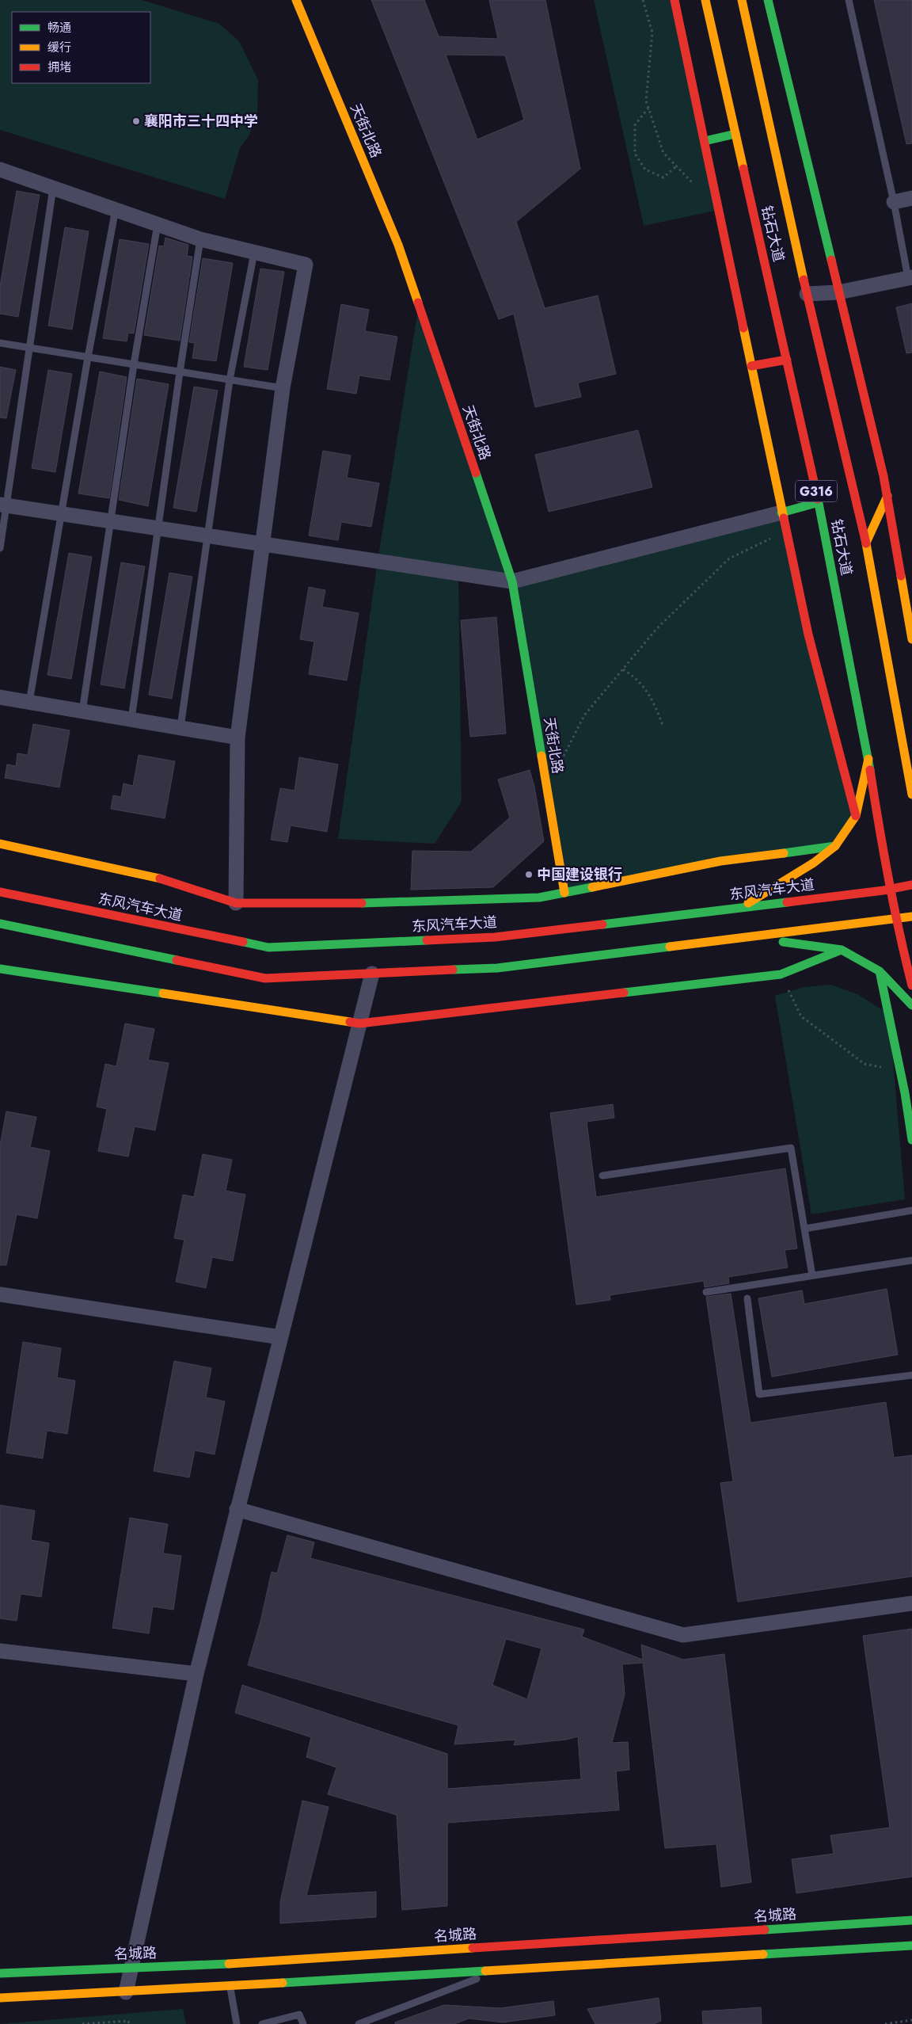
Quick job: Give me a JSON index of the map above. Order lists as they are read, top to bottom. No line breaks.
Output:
{"streets":{"main road":["天街北路","钻石大道","G316","东风汽车大道","名城路"]},"crossings":[["钻石大道","东风汽车大道"]],"places":["襄阳市三十四中学","中国建设银行"],"legend":["畅通","缓行","拥堵"]}
